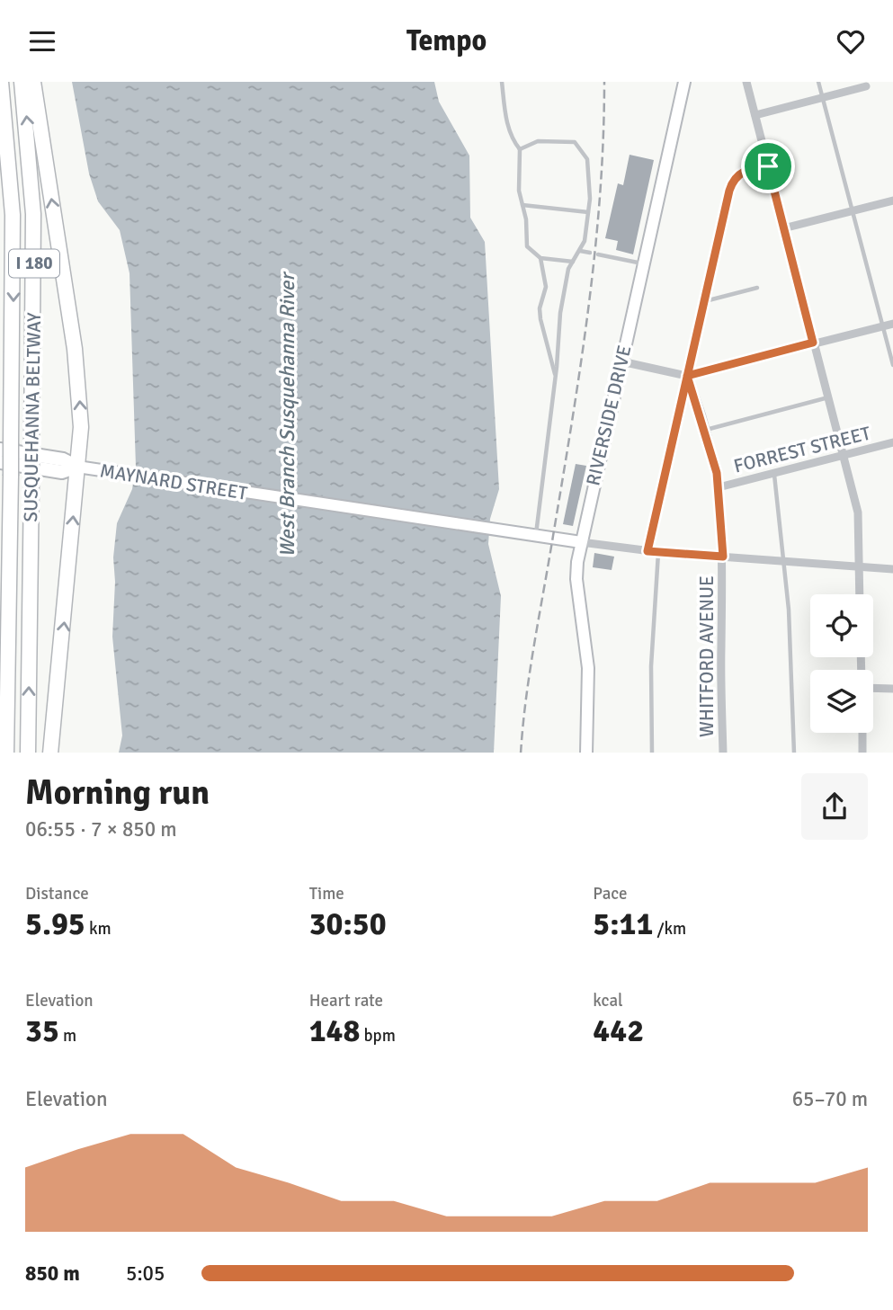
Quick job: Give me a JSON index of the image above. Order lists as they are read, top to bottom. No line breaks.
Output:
{"streets":{"highway":["I 180","SUSQUEHANNA BELTWAY"],"main road":["RIVERSIDE DRIVE","MAYNARD STREET"],"street":["FORREST STREET","WHITFORD AVENUE"]},"crossings":[["RIVERSIDE DRIVE","MAYNARD STREET"],["SUSQUEHANNA BELTWAY","MAYNARD STREET"],["FORREST STREET","WHITFORD AVENUE"]],"water":["West Branch Susquehanna River"],"page":{"header":"Tempo","heading":["Morning run","06:55 · 7 × 850 m"],"stats":[["Distance","5.95 km"],["Time","30:50"],["Pace","5:11 /km"],["Elevation","35 m"],["Heart rate","148 bpm"],["kcal","442"]],"chart":["Elevation","65–70 m"],"list":[{"name":"850 m","note":"5:05"}]}}
